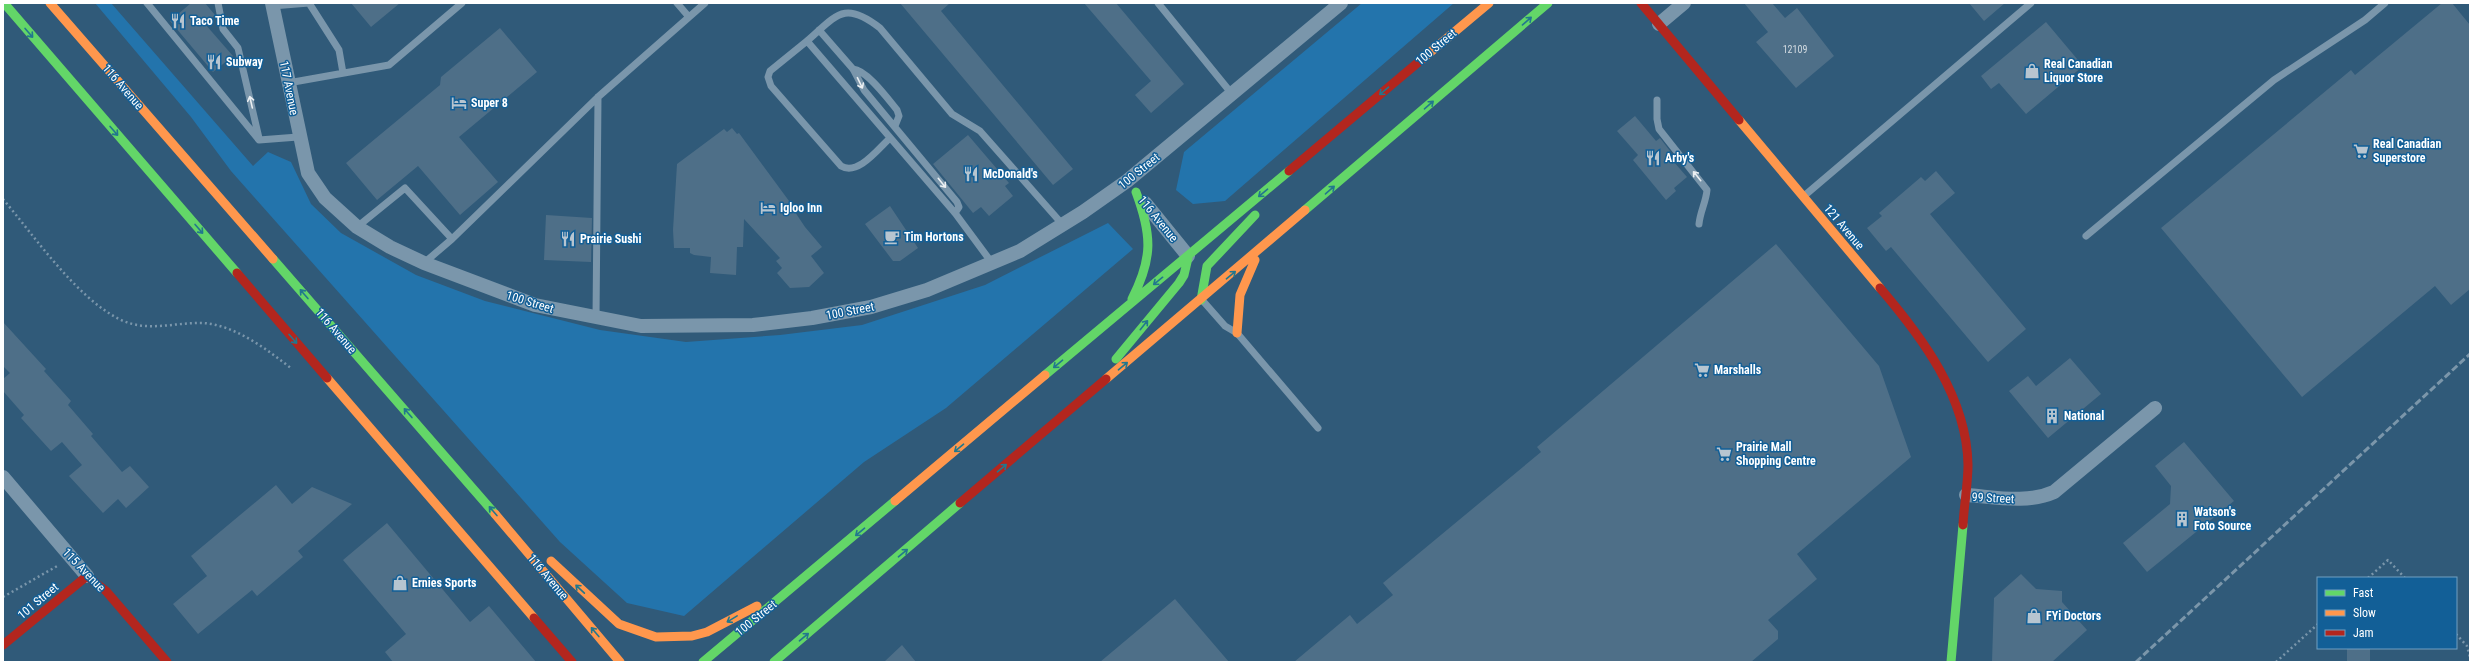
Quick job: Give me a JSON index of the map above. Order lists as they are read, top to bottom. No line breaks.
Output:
{"streets":{"main road":["100 Street","116 Avenue","121 Avenue","99 Street","115 Avenue","101 Street"],"street":["117 Avenue"]},"crossings":[["100 Street","116 Avenue"],["100 Street","117 Avenue"],["121 Avenue","99 Street"],["115 Avenue","101 Street"]],"one_way":["100 Street"],"places":{"restaurant":["Taco Time","Subway","Arby's","McDonald's","Prairie Sushi"],"shop":["Real Canadian Liquor Store","Ernies Sports","FYi Doctors"],"hotel":["Super 8","Igloo Inn"],"supermarket":["Real Canadian Superstore","Marshalls","Prairie Mall Shopping Centre"],"cafe":["Tim Hortons"],"building":["National","Watson's Foto Source"]},"house_numbers":["12109"],"legend":["Fast","Slow","Jam"]}
